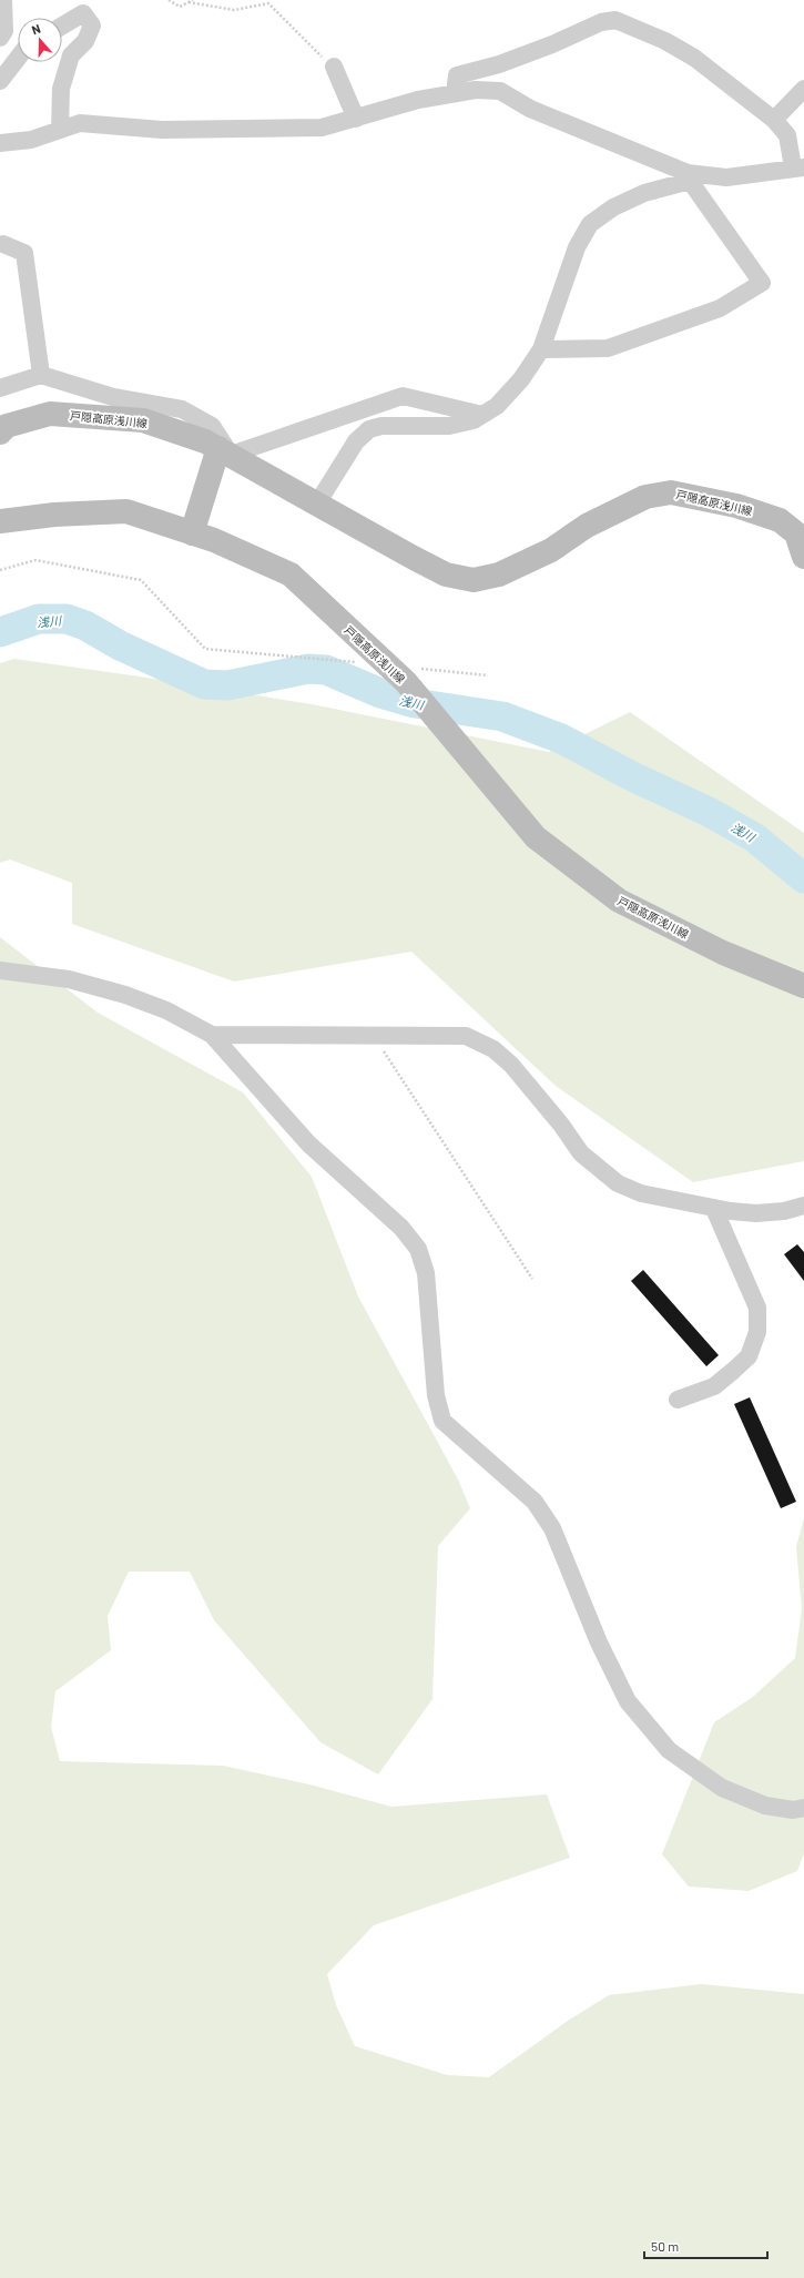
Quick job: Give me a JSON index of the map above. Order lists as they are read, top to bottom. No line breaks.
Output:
{"streets":{"main road":["戸隠高原浅川線"]},"water":["浅川"],"scale_bar":"50 m","north":"top"}
